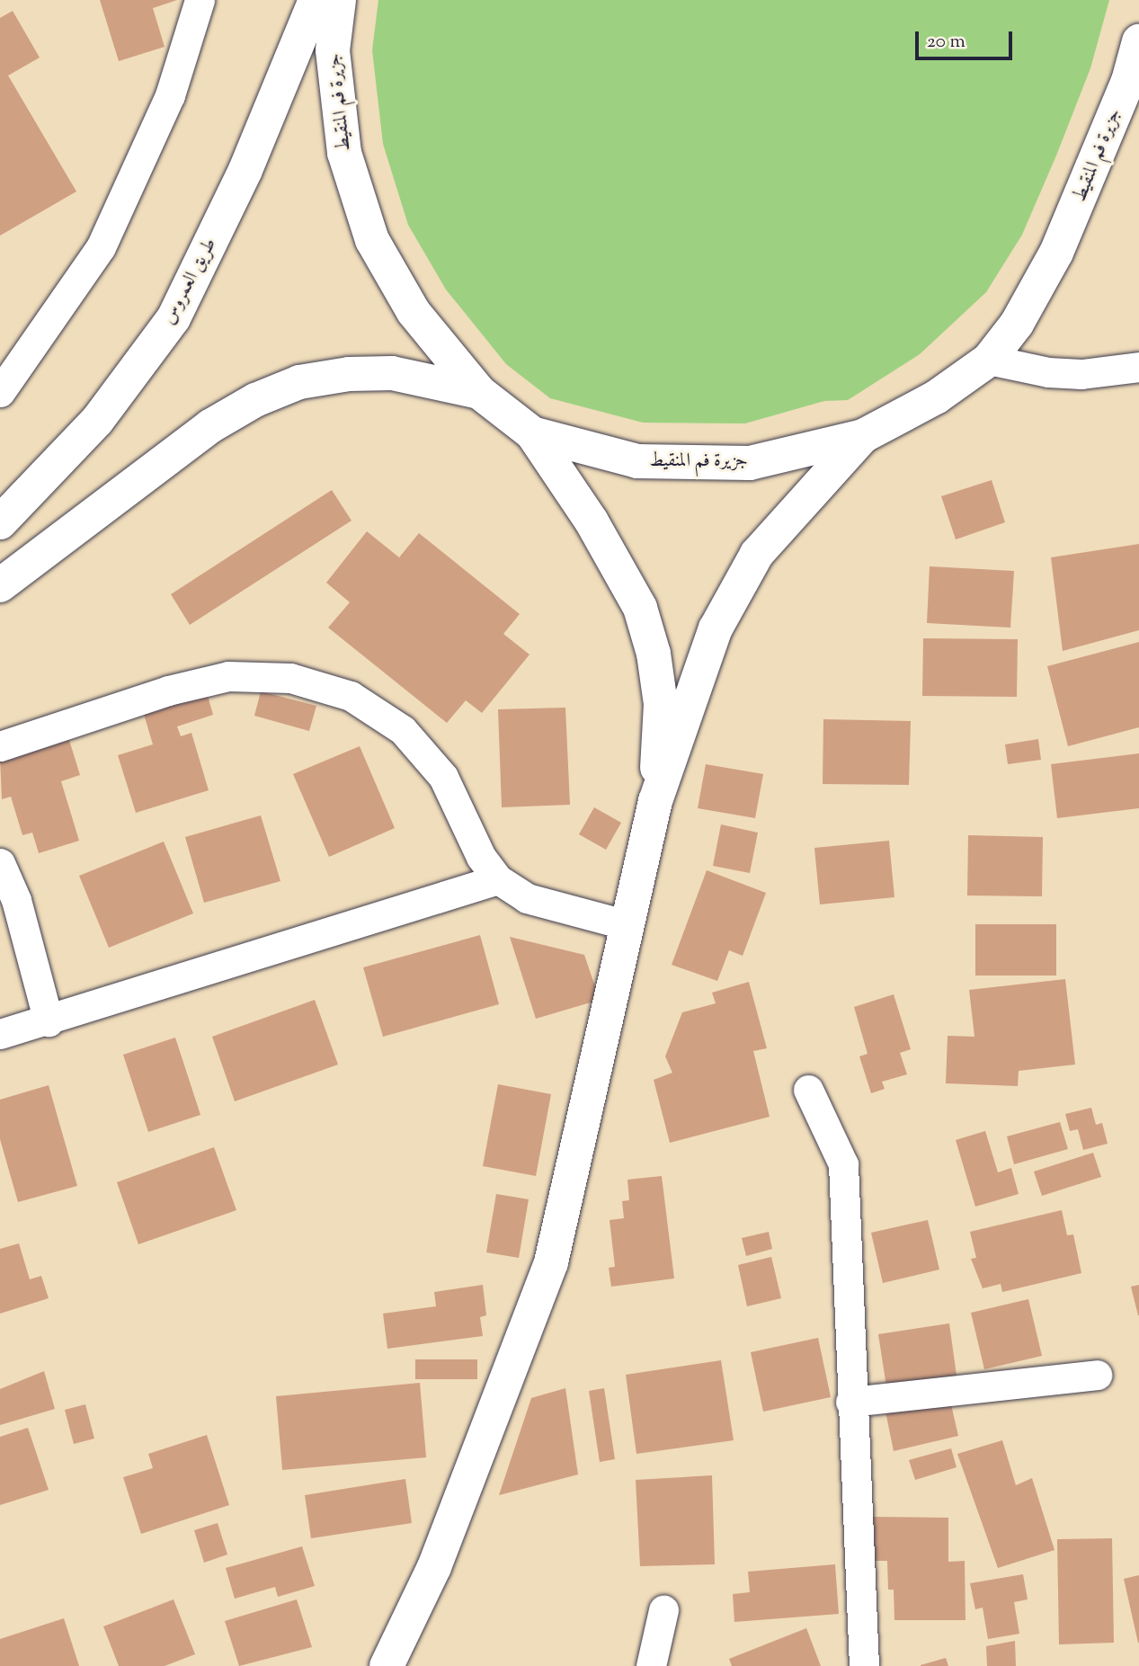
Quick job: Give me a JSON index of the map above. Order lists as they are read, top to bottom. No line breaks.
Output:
{"streets":{"main road":["جزيرة فم المنقيط","طريق العمروس"]},"scale_bar":"20 m"}
